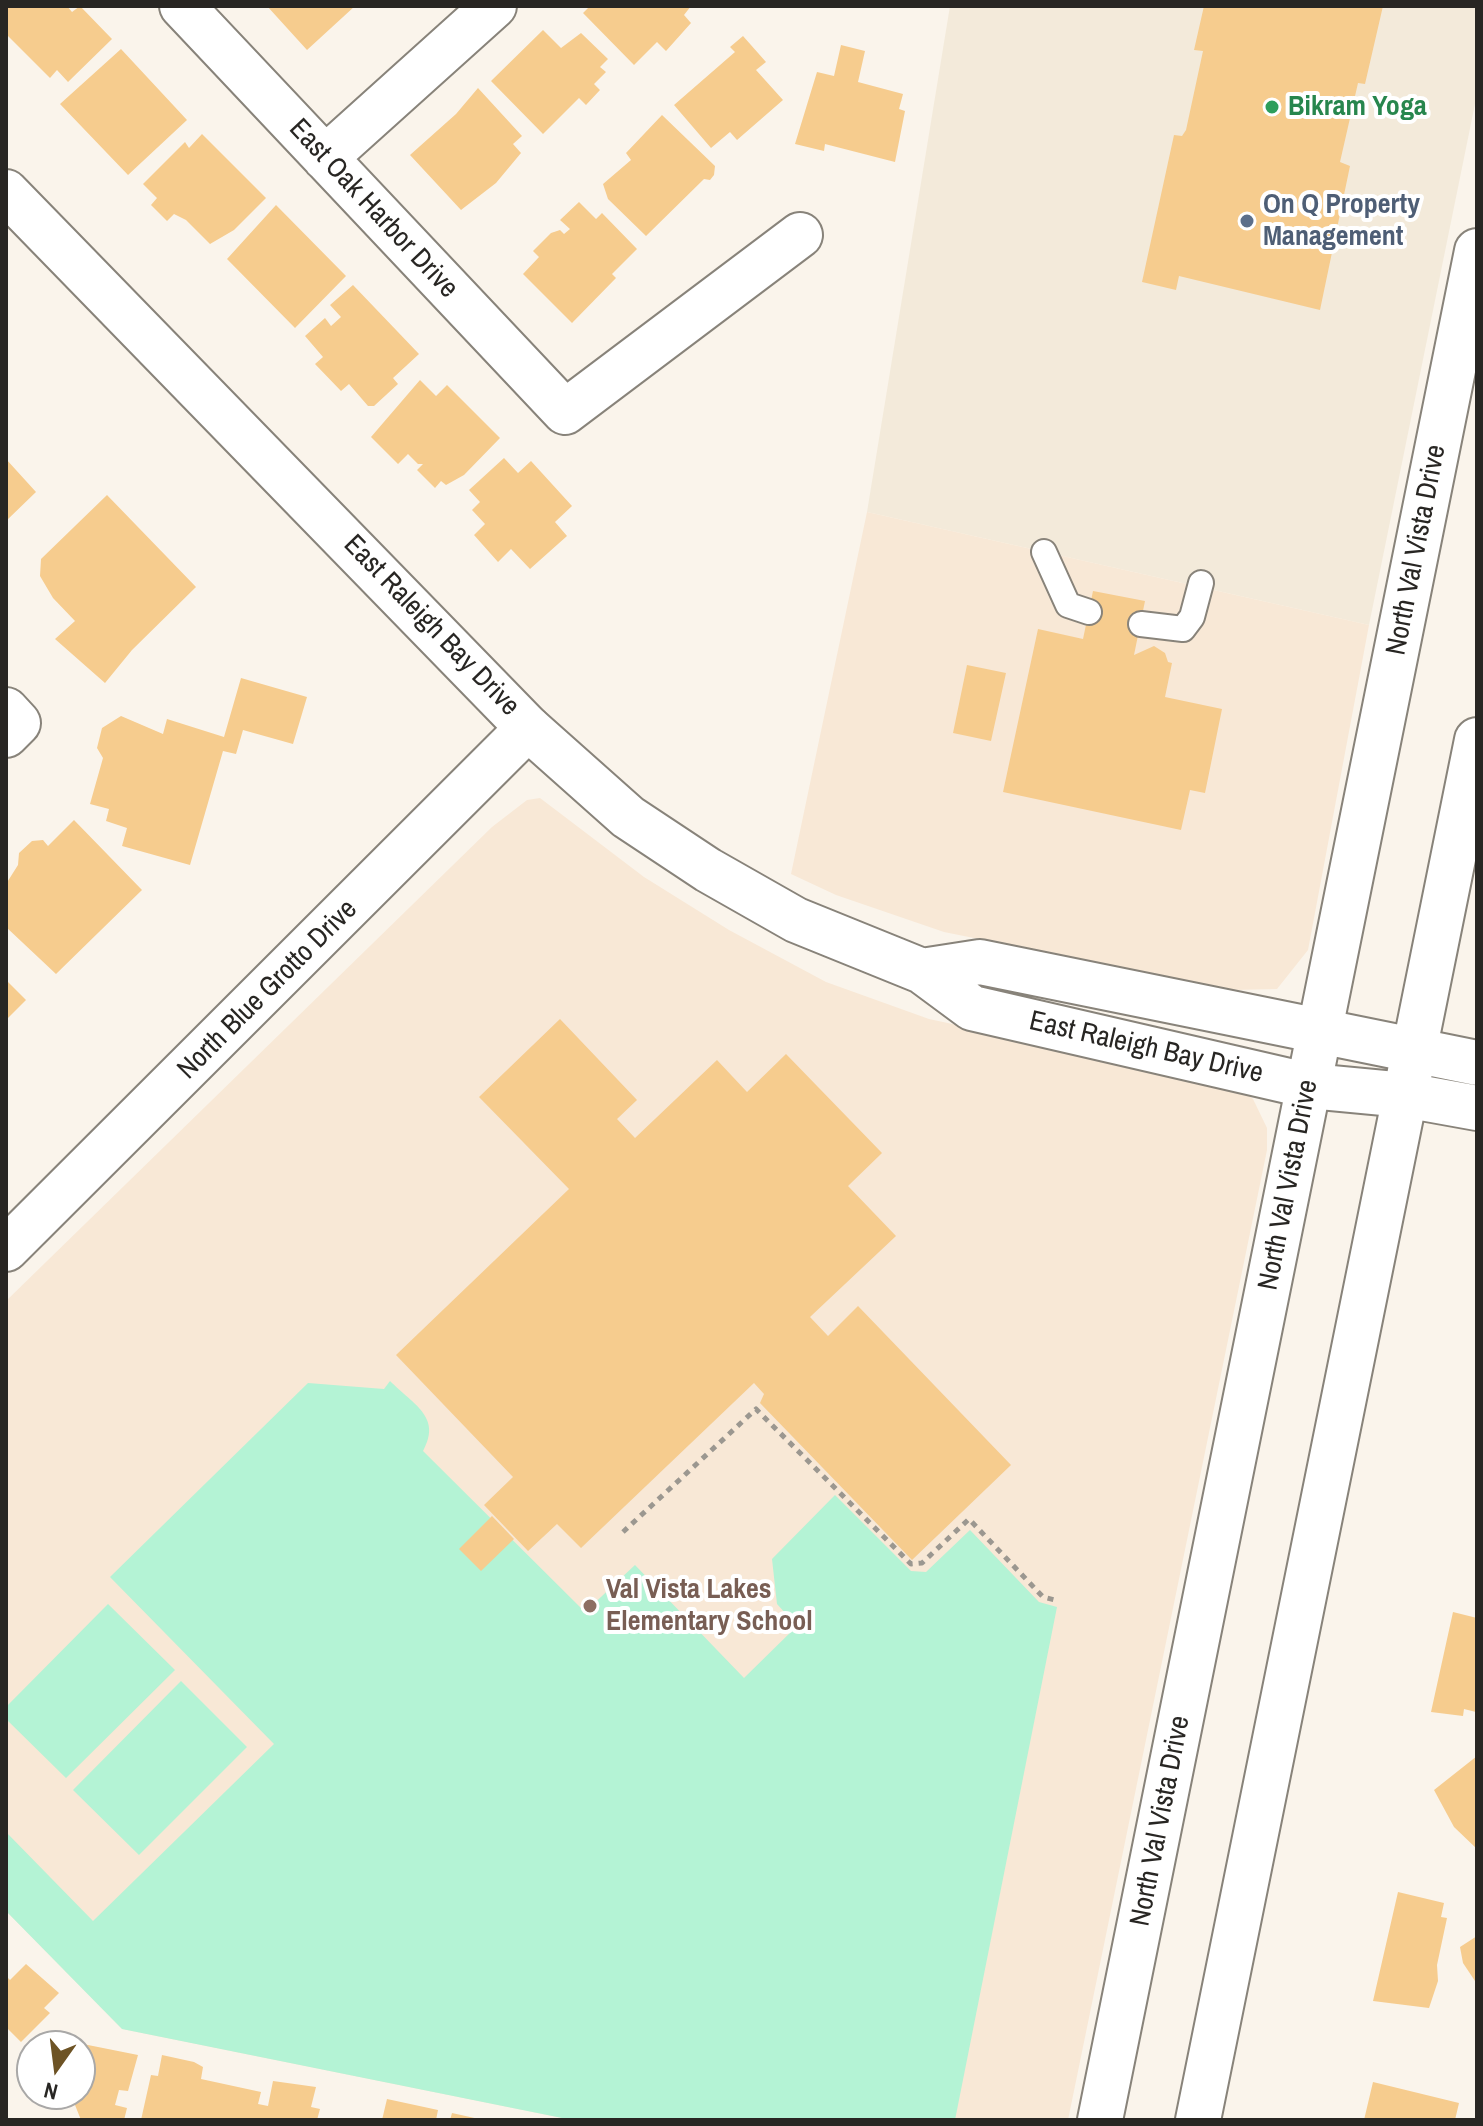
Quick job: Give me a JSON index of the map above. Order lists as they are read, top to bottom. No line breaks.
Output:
{"streets":{"street":["East Oak Harbor Drive","North Val Vista Drive","East Raleigh Bay Drive","North Blue Grotto Drive"]},"crossings":[["North Val Vista Drive","East Raleigh Bay Drive"],["East Raleigh Bay Drive","North Blue Grotto Drive"]],"places":["Bikram Yoga","On Q Property Management","Val Vista Lakes Elementary School"],"north":"bottom"}
